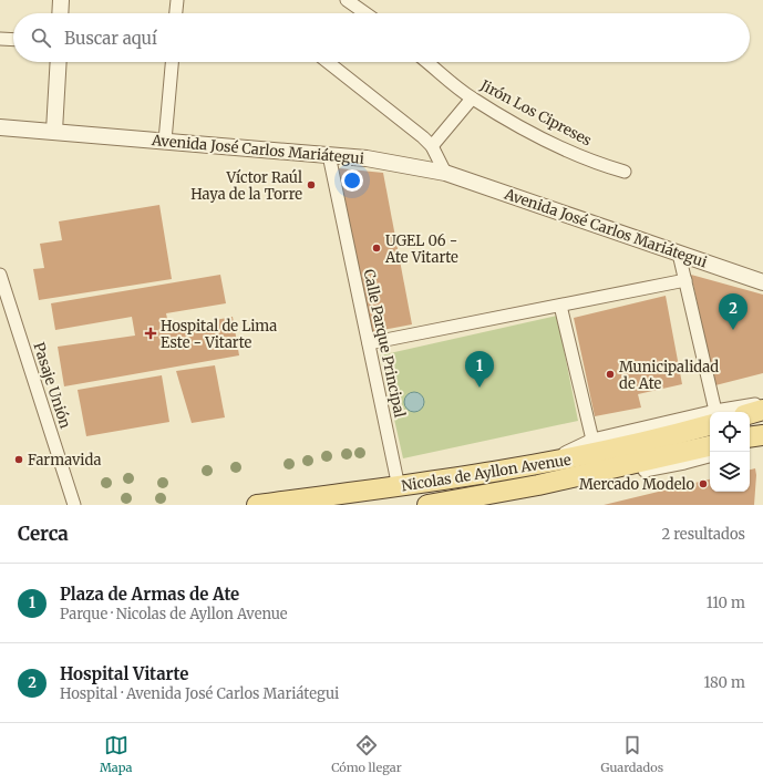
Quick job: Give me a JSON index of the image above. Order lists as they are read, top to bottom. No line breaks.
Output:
{"streets":{"main road":["Nicolas de Ayllon Avenue"],"street":["Jirón Los Cipreses","Avenida José Carlos Mariátegui","Calle Parque Principal","Pasaje Unión"]},"crossings":[["Avenida José Carlos Mariátegui","Calle Parque Principal"],["Calle Parque Principal","Nicolas de Ayllon Avenue"]],"places":{"other":["Víctor Raúl Haya de la Torre","UGEL 06 - Ate Vitarte","Municipalidad de Ate","Farmavida","Mercado Modelo"],"health":["Hospital de Lima Este - Vitarte"]},"page":{"search":"Buscar aquí","pins":["2","1"],"heading":["Cerca","2 resultados"],"list":[{"mark":"1","name":"Plaza de Armas de Ate","note":"Parque · Nicolas de Ayllon Avenue","value":"110 m"},{"mark":"2","name":"Hospital Vitarte","note":"Hospital · Avenida José Carlos Mariátegui","value":"180 m"}],"nav":["Mapa","Cómo llegar","Guardados"]}}
